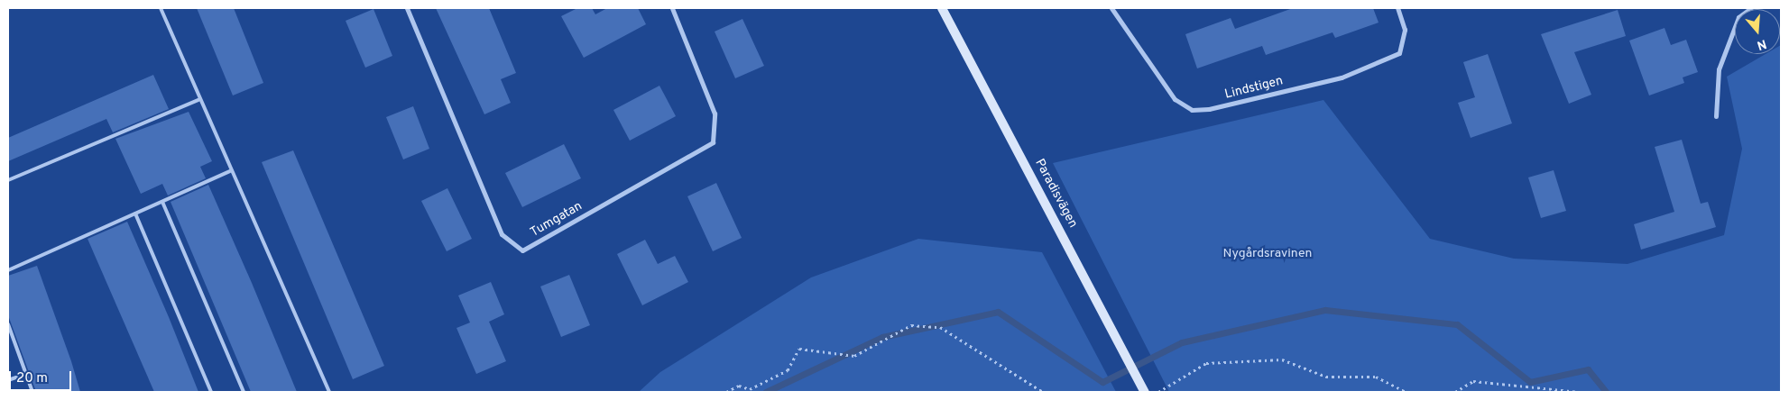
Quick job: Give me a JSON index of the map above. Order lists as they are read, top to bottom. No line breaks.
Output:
{"streets":{"street":["Lindstigen","Paradisvägen","Tumgatan"]},"parks":["Nygårdsravinen"],"scale_bar":"20 m","north":"bottom"}
